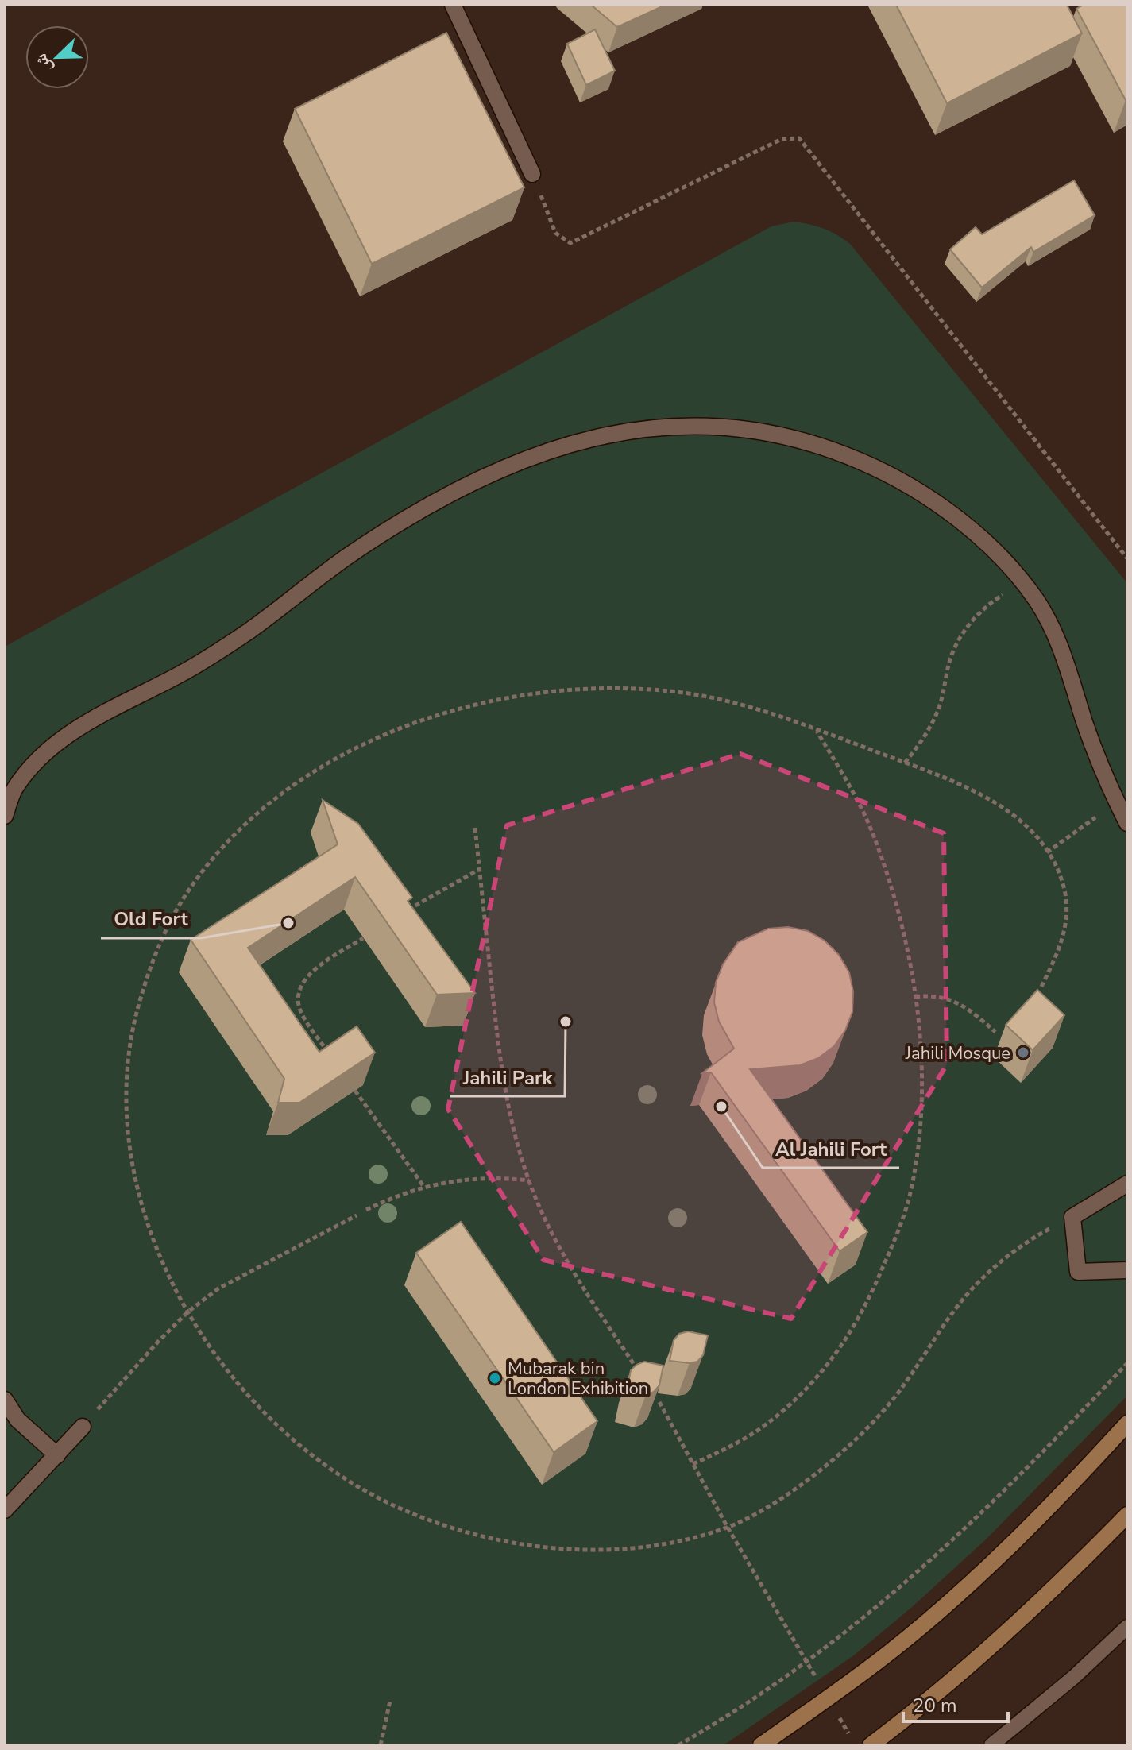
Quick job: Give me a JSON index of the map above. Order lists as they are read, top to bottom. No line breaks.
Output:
{"places":["Old Fort","Jahili Park","Jahili Mosque","Al Jahili Fort","Mubarak bin London Exhibition"],"scale_bar":"20 m","north":"bottom left"}
